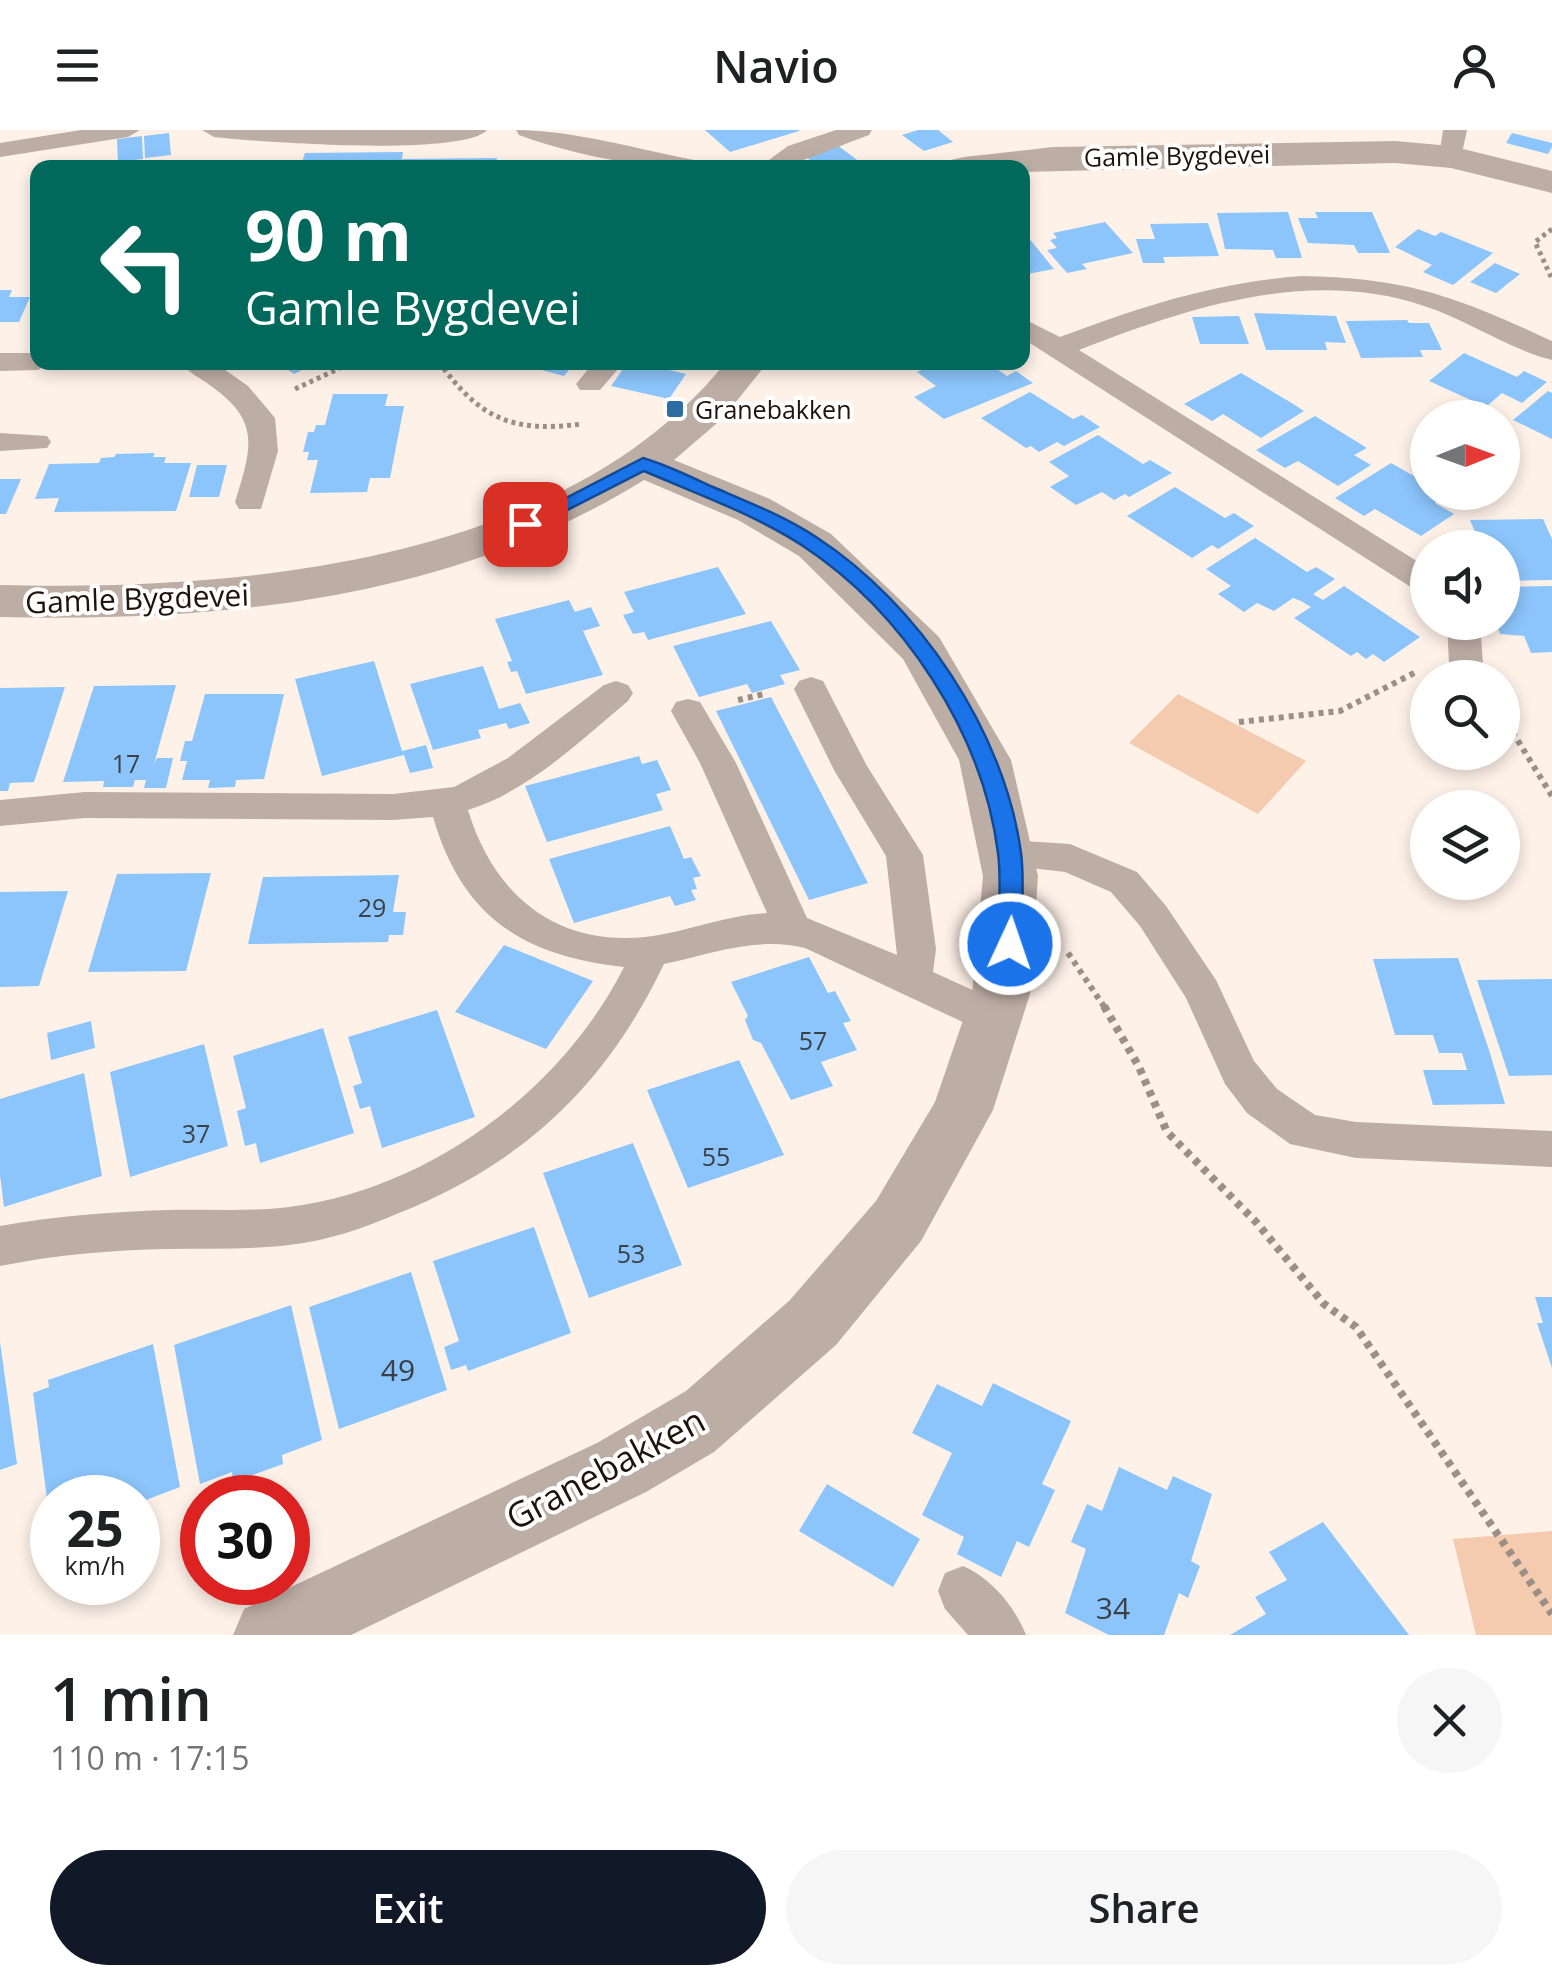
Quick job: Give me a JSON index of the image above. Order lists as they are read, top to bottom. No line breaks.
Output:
{"streets":{"street":["Gamle Bygdevei","Granebakken"]},"crossings":[["Gamle Bygdevei","Granebakken"]],"places":{"transit":["Granebakken"]},"house_numbers":["17","29","57","37","55","53","49","34"],"north":"right","page":{"header":"Navio","turn":["90 m","Gamle Bygdevei"],"speed":"25 km/h","limit":"30","heading":["1 min","110 m · 17:15"],"buttons":["Exit","Share"]}}
